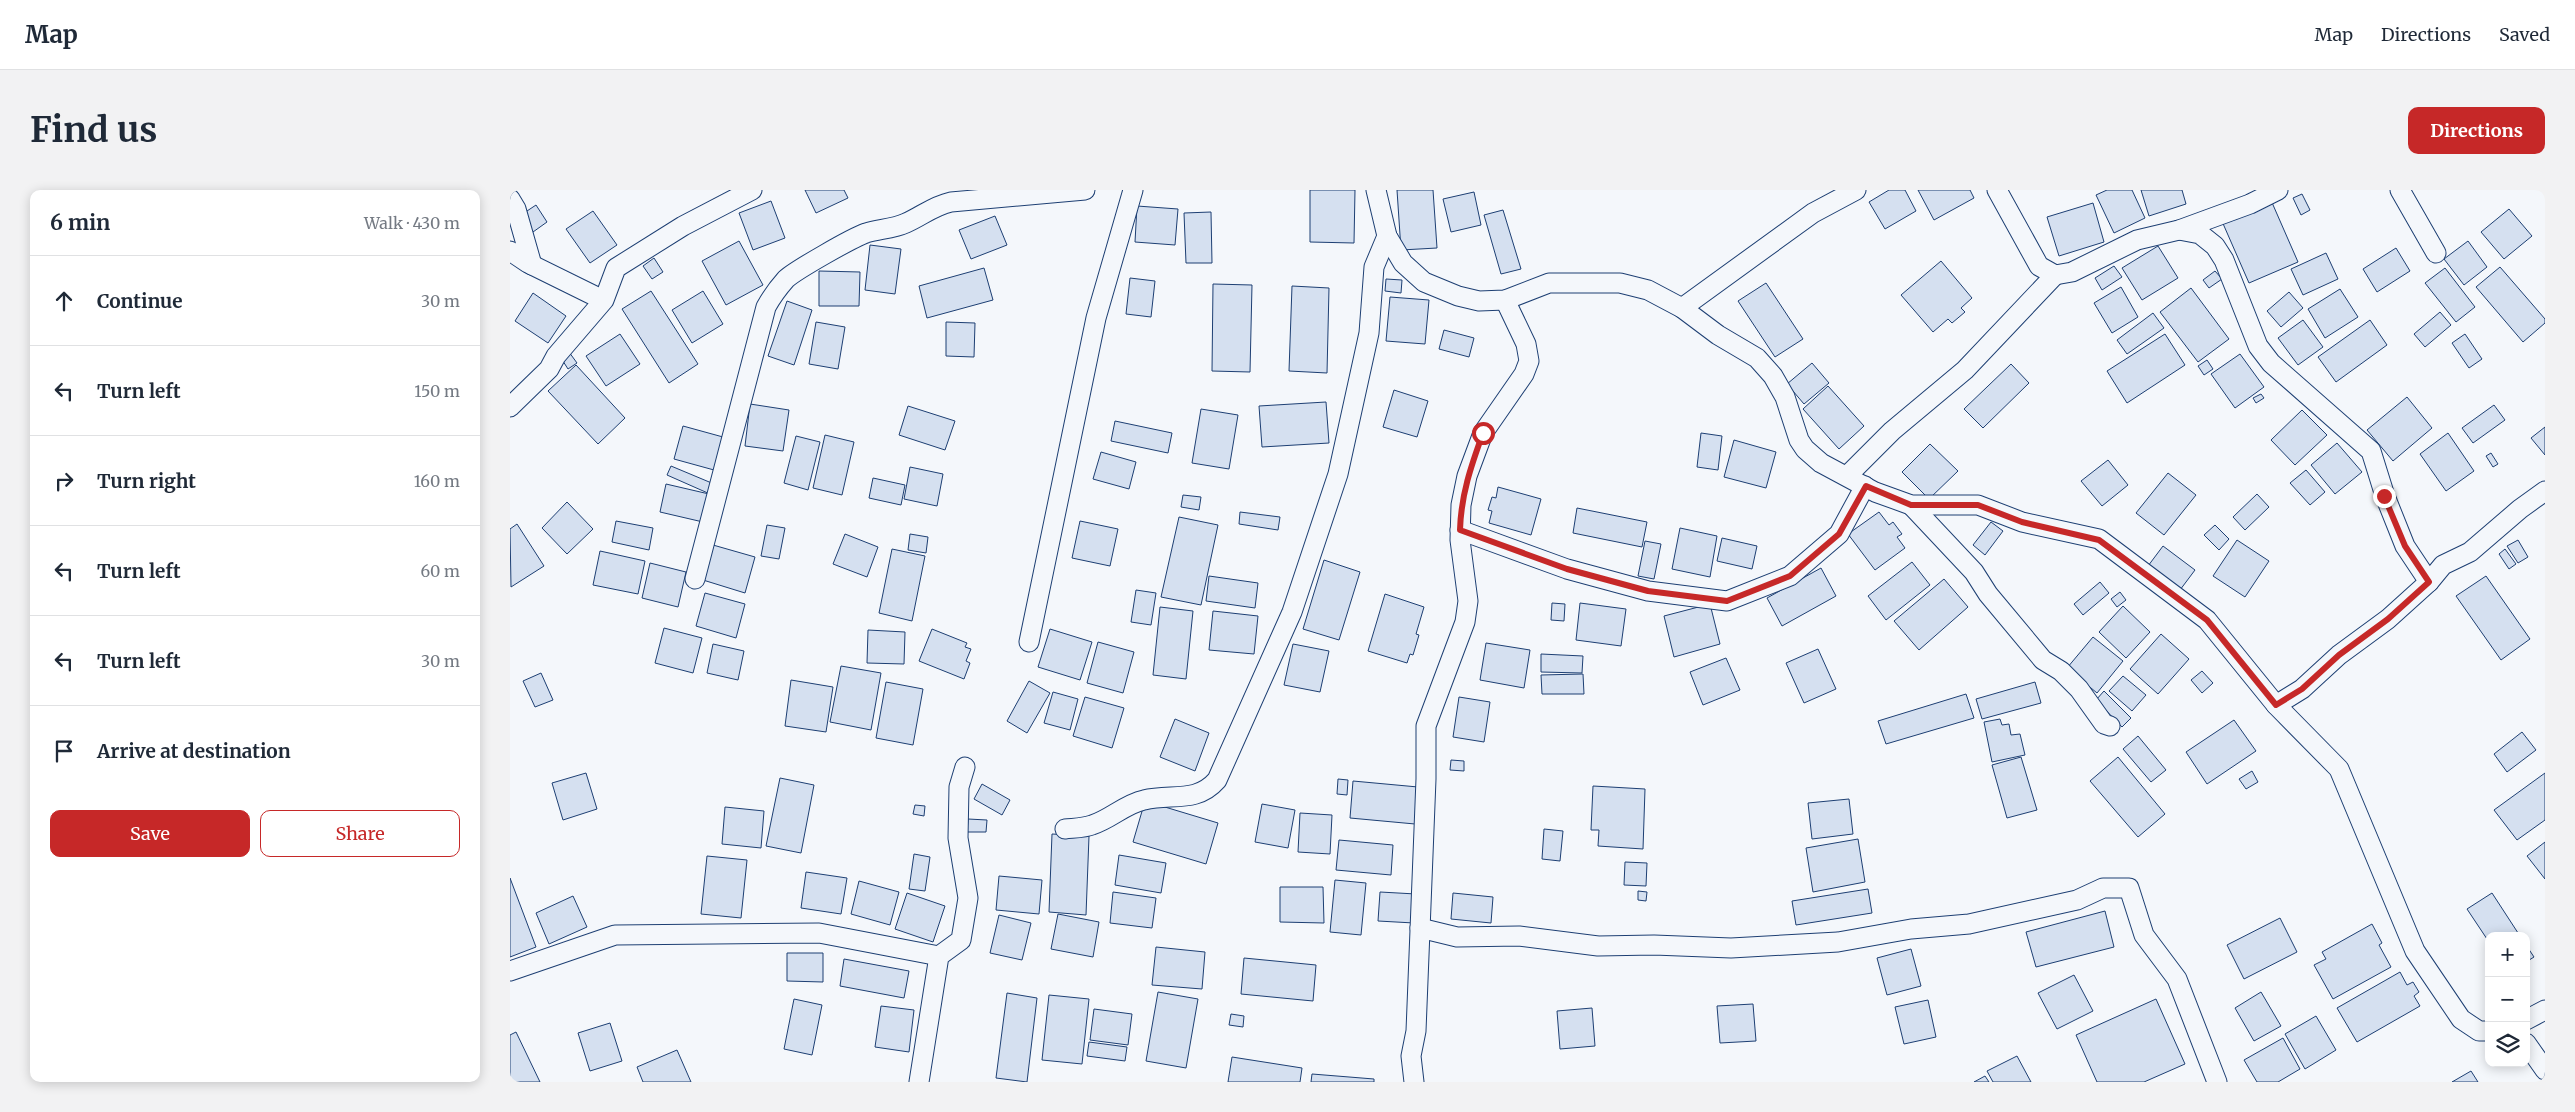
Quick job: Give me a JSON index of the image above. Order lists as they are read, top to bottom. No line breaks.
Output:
{"page":{"header":"Map","nav":["Map","Directions","Saved"],"buttons":["Directions",["Save","Share"]],"title":"Find us","heading":["6 min","Walk · 430 m"],"list":[["Continue","30 m"],["Turn left","150 m"],["Turn right","160 m"],["Turn left","60 m"],["Turn left","30 m"],"Arrive at destination"],"map_buttons":["+","−"]}}
